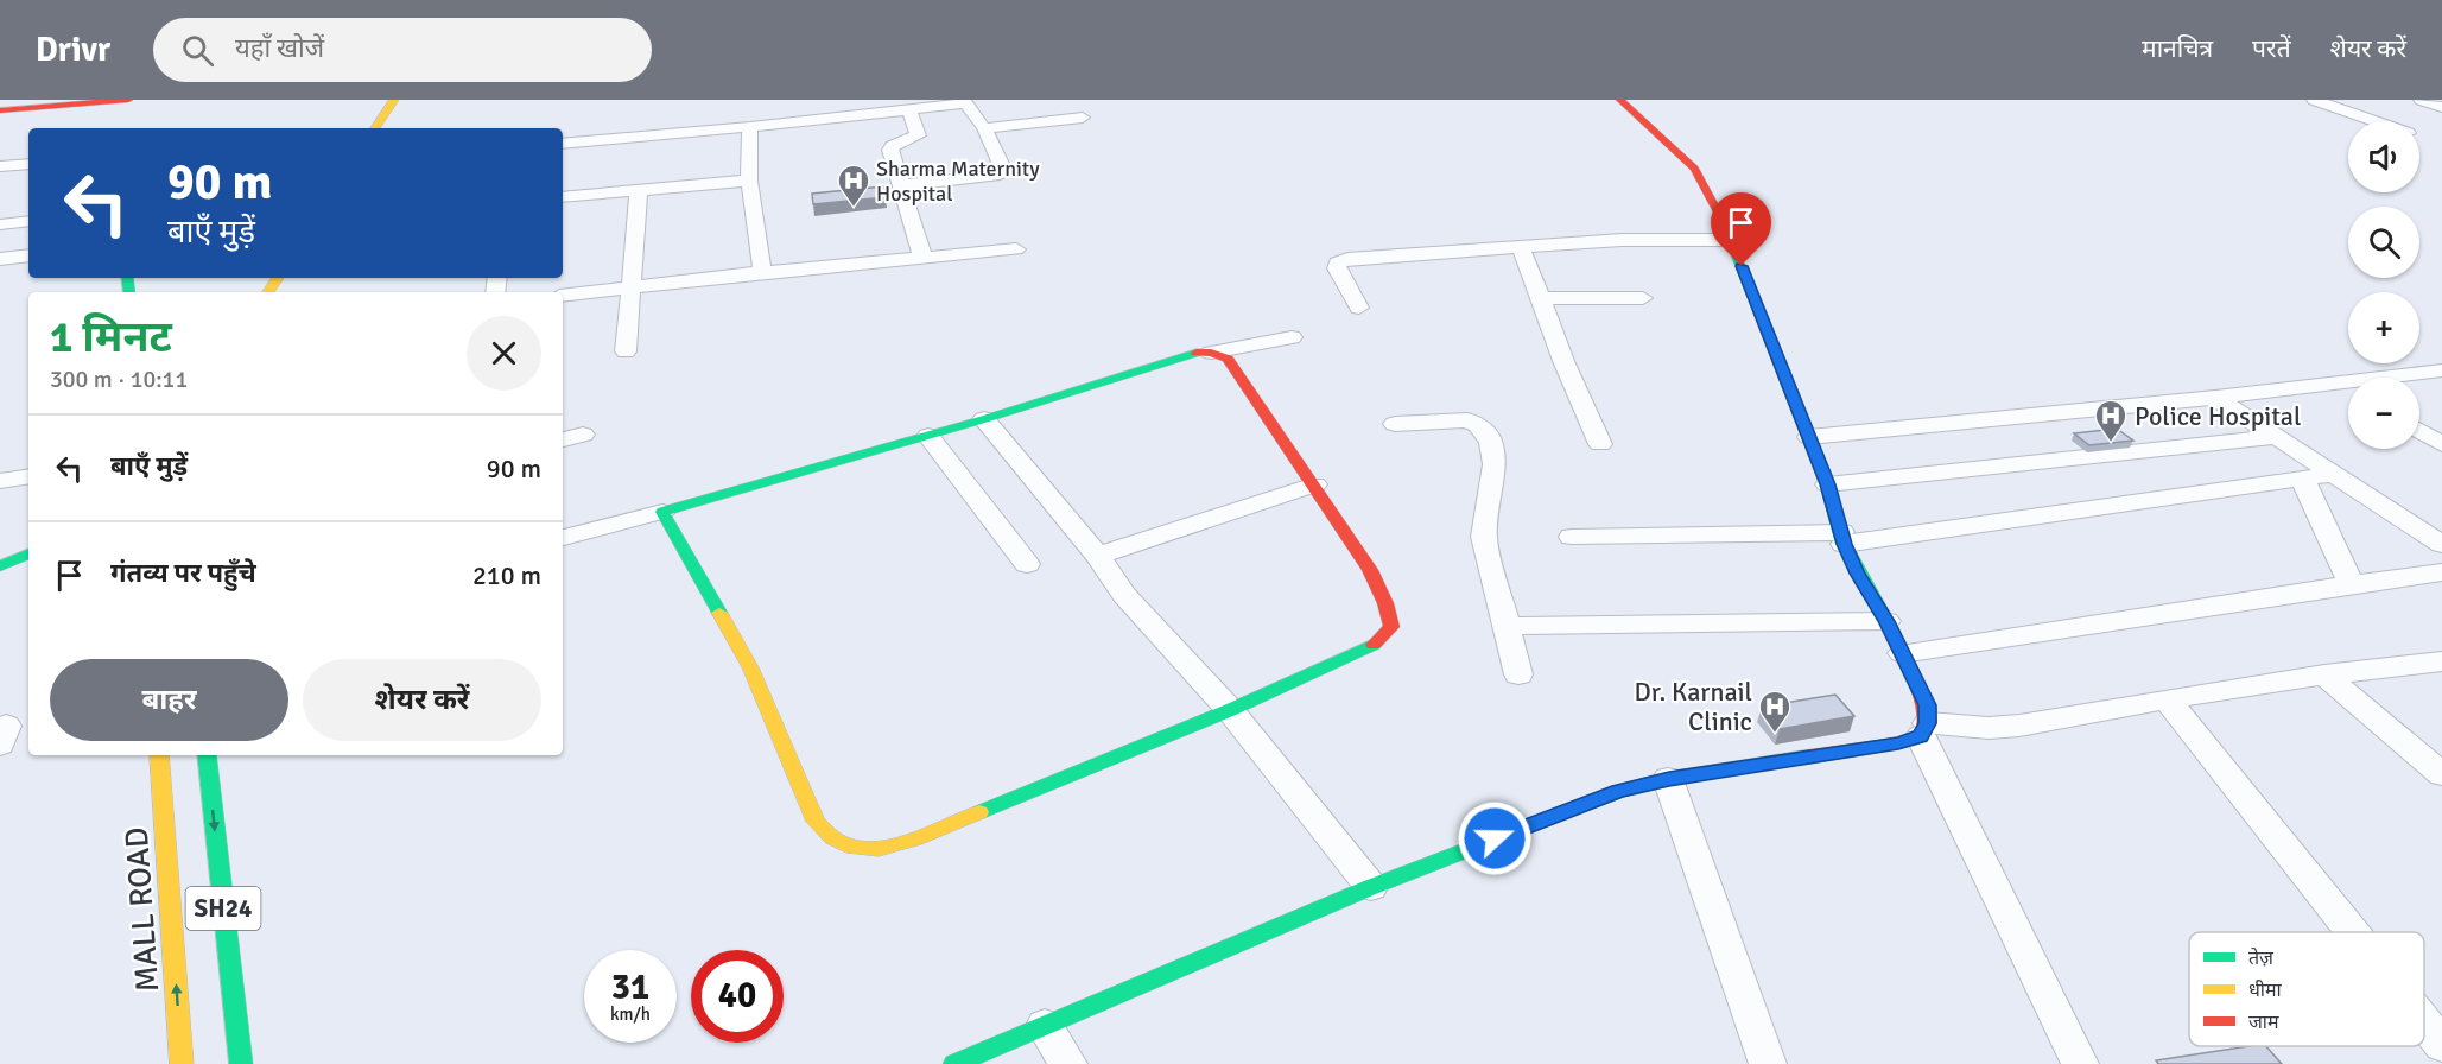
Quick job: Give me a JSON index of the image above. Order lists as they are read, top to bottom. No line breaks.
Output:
{"streets":{"street":["SH24","MALL ROAD"]},"places":{"hospital":["Sharma Maternity Hospital","Police Hospital","Dr. Karnail Clinic"]},"legend":["तेज़","धीमा","जाम"],"page":{"header":"Drivr","search":"यहाँ खोजें","nav":["मानचित्र","परतें","शेयर करें"],"map_buttons":["+","−"],"turn":["90 m","बाएँ मुड़ें"],"heading":["1 मिनट","300 m · 10:11"],"list":[{"name":"बाएँ मुड़ें","value":"90 m"},{"name":"गंतव्य पर पहुँचे","value":"210 m"}],"buttons":["बाहर","शेयर करें"],"speed":"31 km/h","limit":"40"}}
